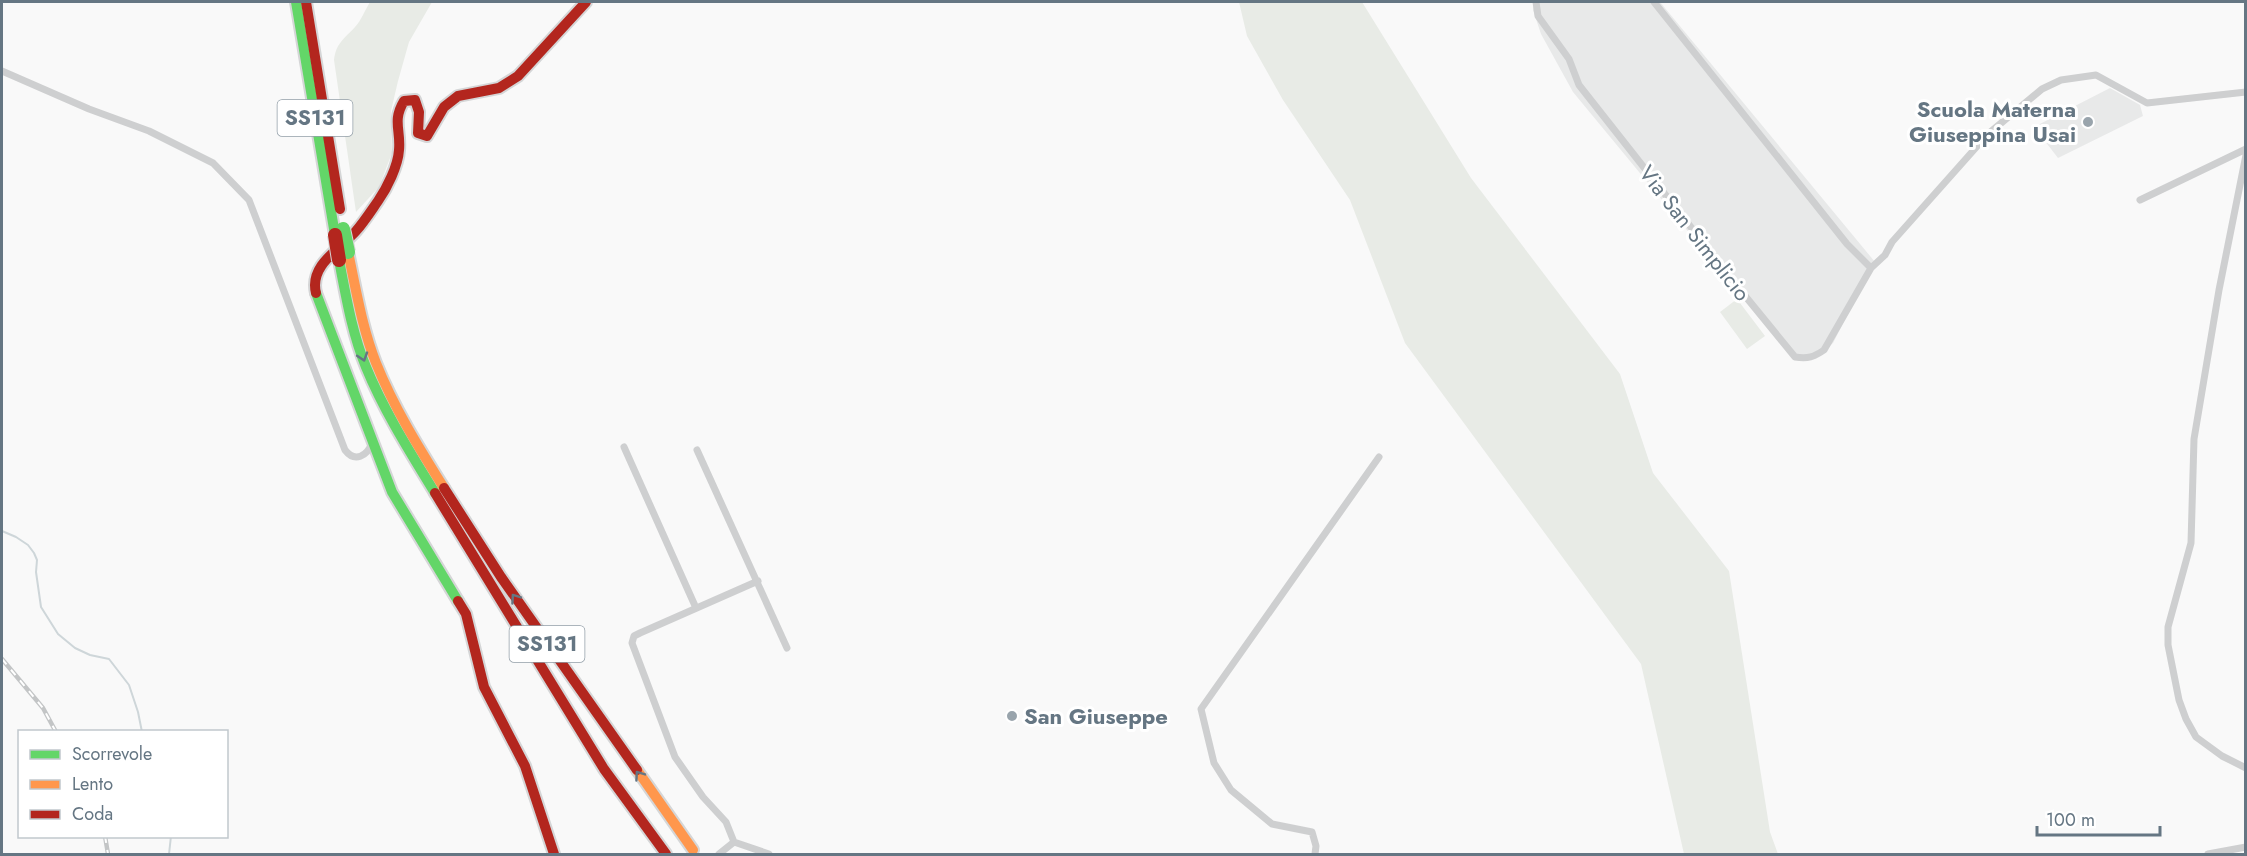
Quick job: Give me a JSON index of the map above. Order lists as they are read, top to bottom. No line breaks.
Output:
{"streets":{"main road":["SS131"],"street":["Via San Simplicio"]},"places":["Scuola Materna Giuseppina Usai","San Giuseppe"],"legend":["Scorrevole","Lento","Coda"],"scale_bar":"100 m"}
